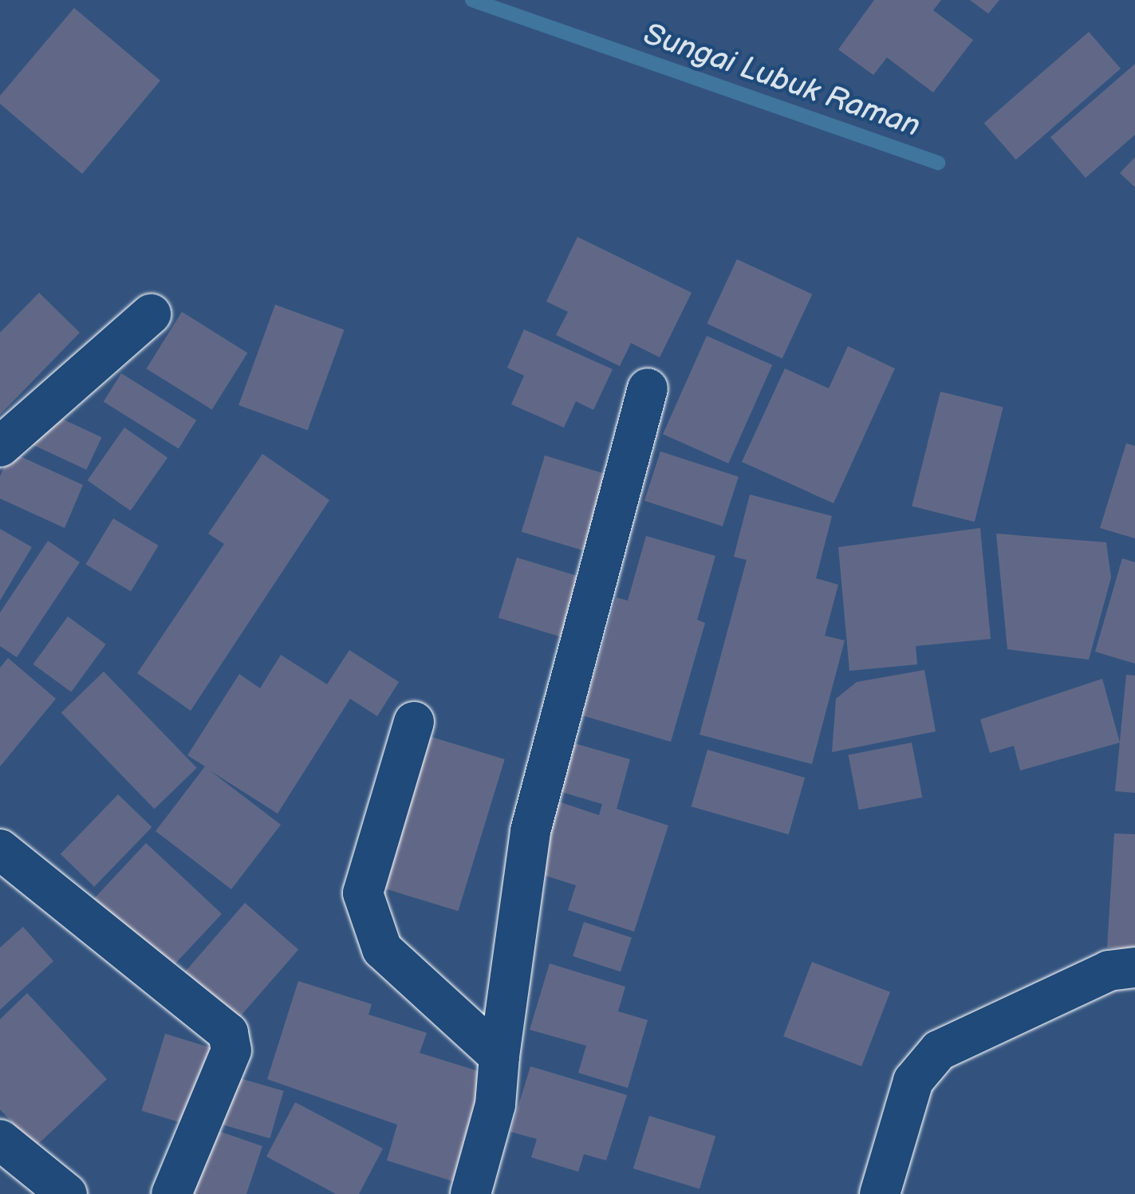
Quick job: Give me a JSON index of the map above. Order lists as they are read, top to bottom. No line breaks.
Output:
{"water":["Sungai Lubuk Raman"]}
